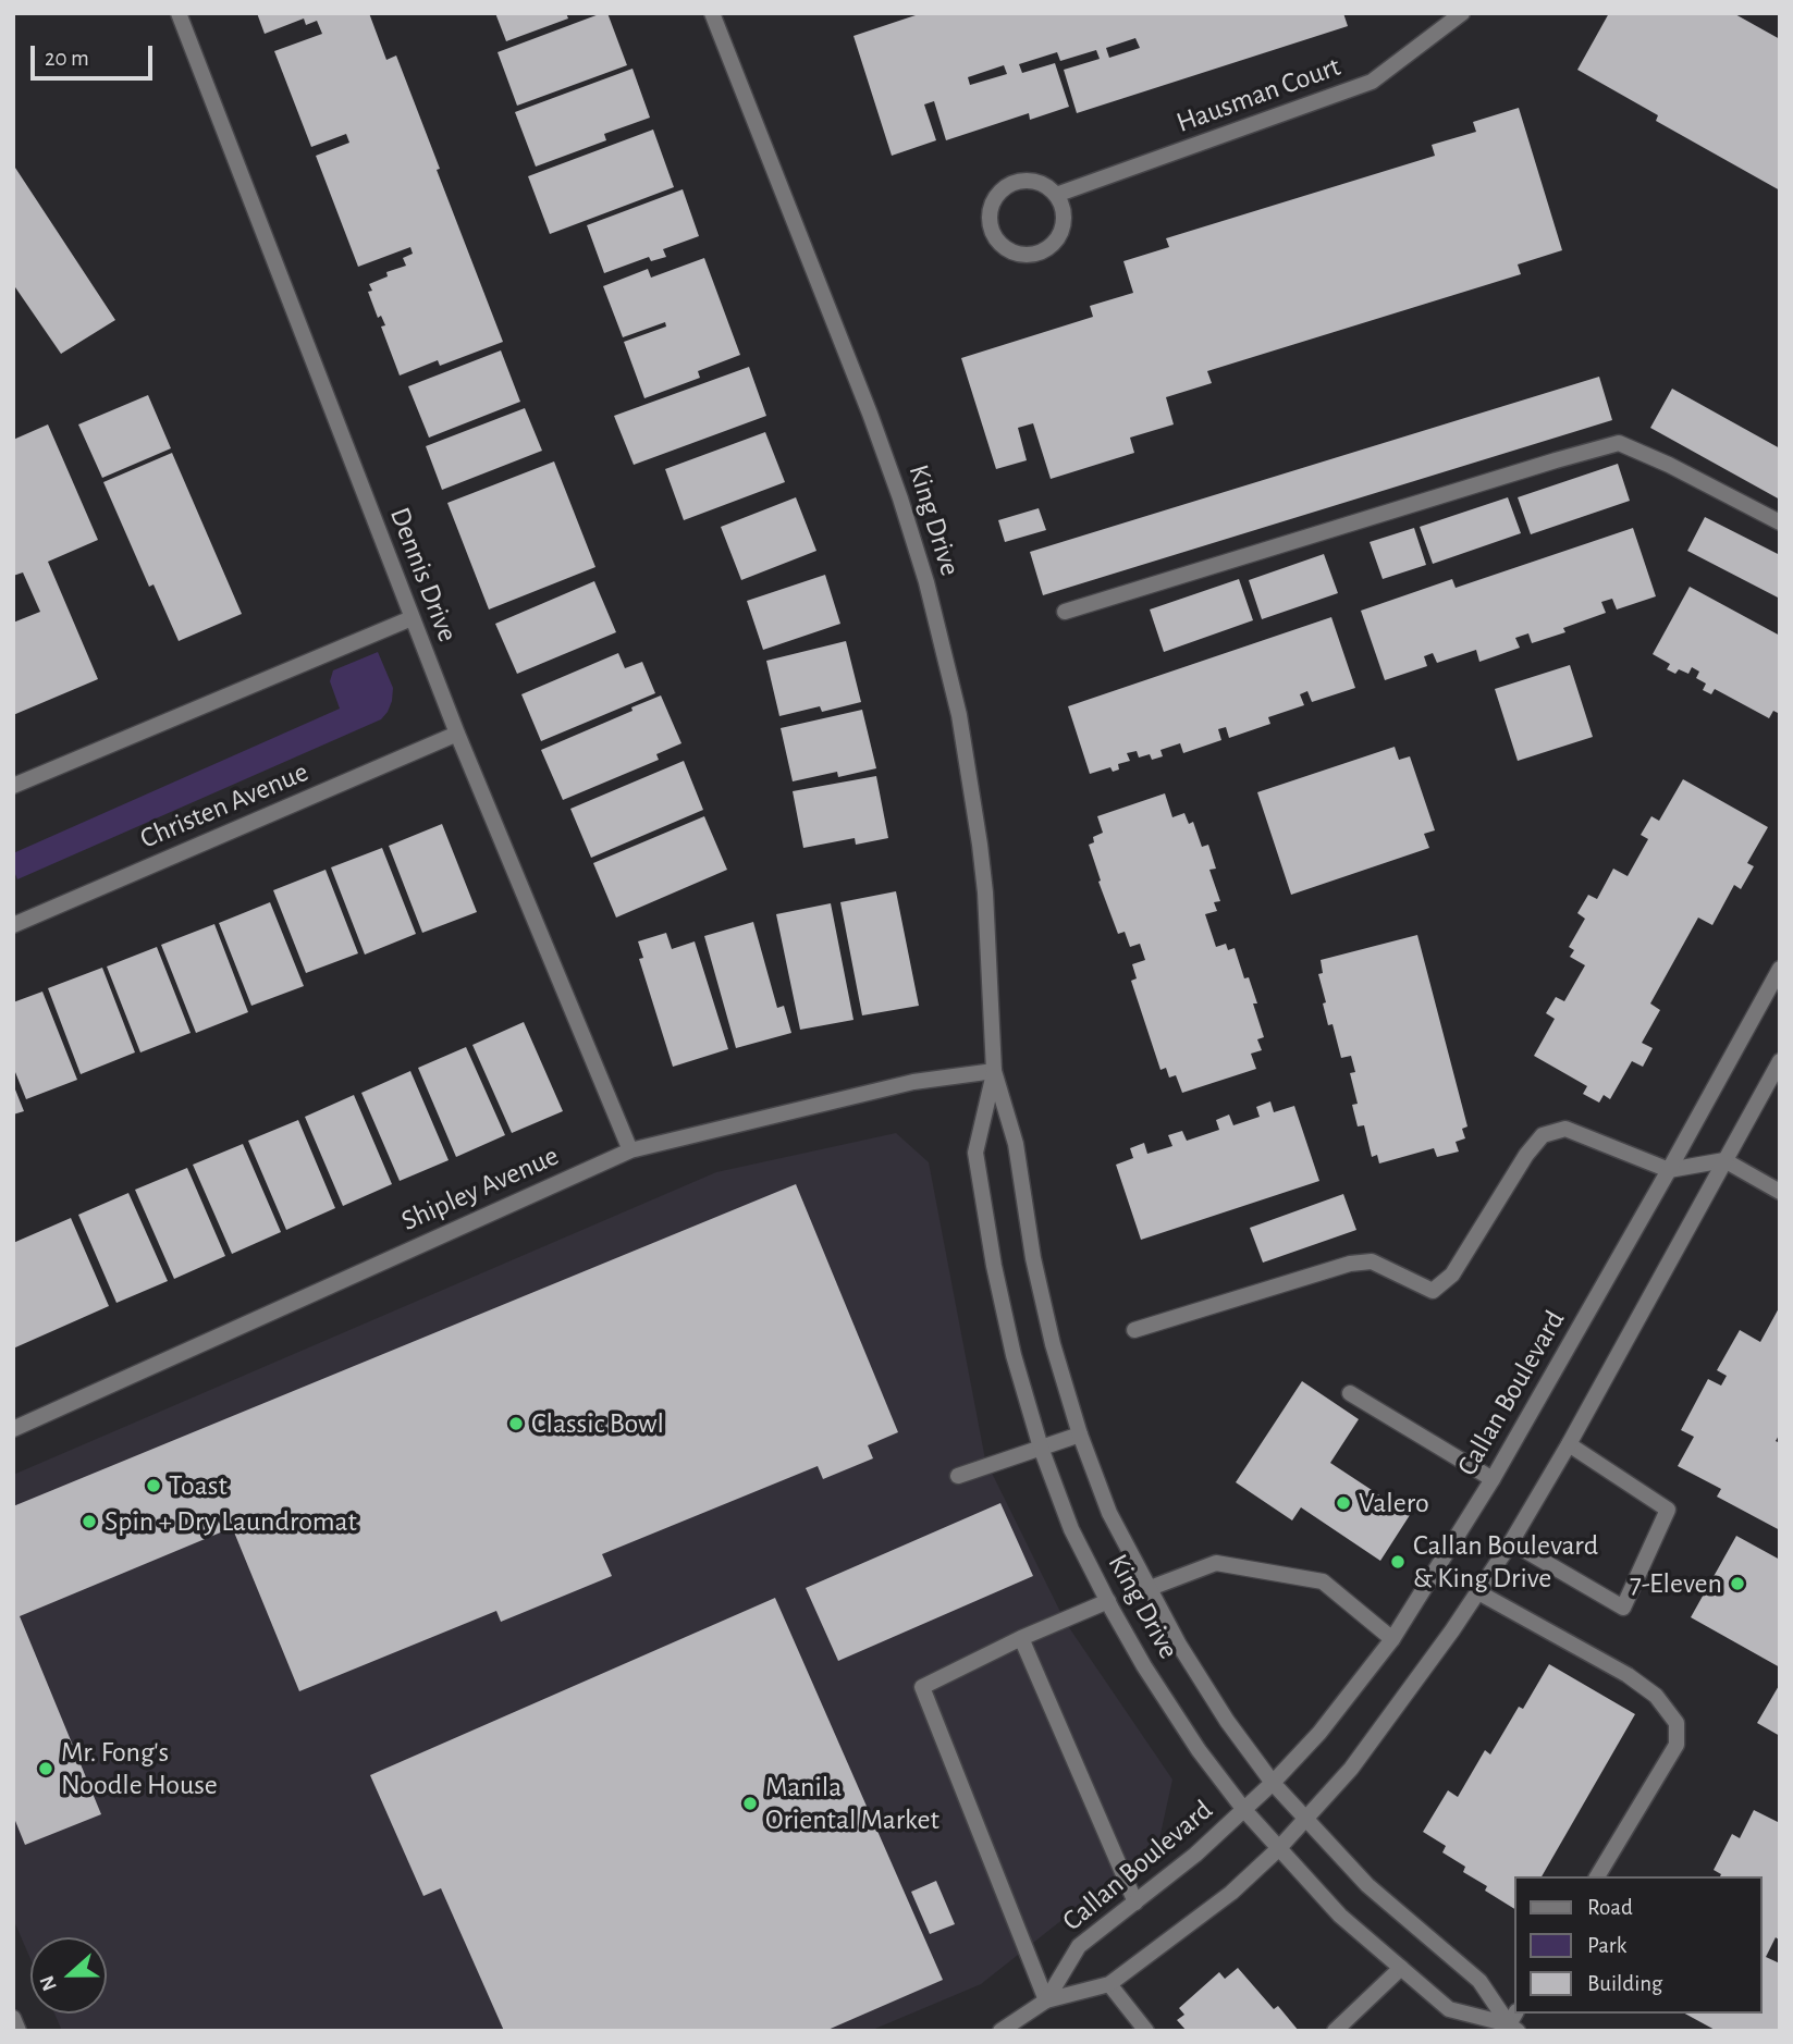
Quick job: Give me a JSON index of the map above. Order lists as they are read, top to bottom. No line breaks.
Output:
{"streets":{"street":["Hausman Court","King Drive","Dennis Drive","Christen Avenue","Shipley Avenue","Callan Boulevard"]},"crossings":[["King Drive","Shipley Avenue"],["King Drive","Callan Boulevard"],["Dennis Drive","Christen Avenue"],["Dennis Drive","Shipley Avenue"]],"places":["Classic Bowl","Toast","Valero","Spin + Dry Laundromat","Callan Boulevard & King Drive","7-Eleven","Mr. Fong's Noodle House","Manila Oriental Market"],"legend":["Road","Park","Building"],"scale_bar":"20 m","north":"left"}
